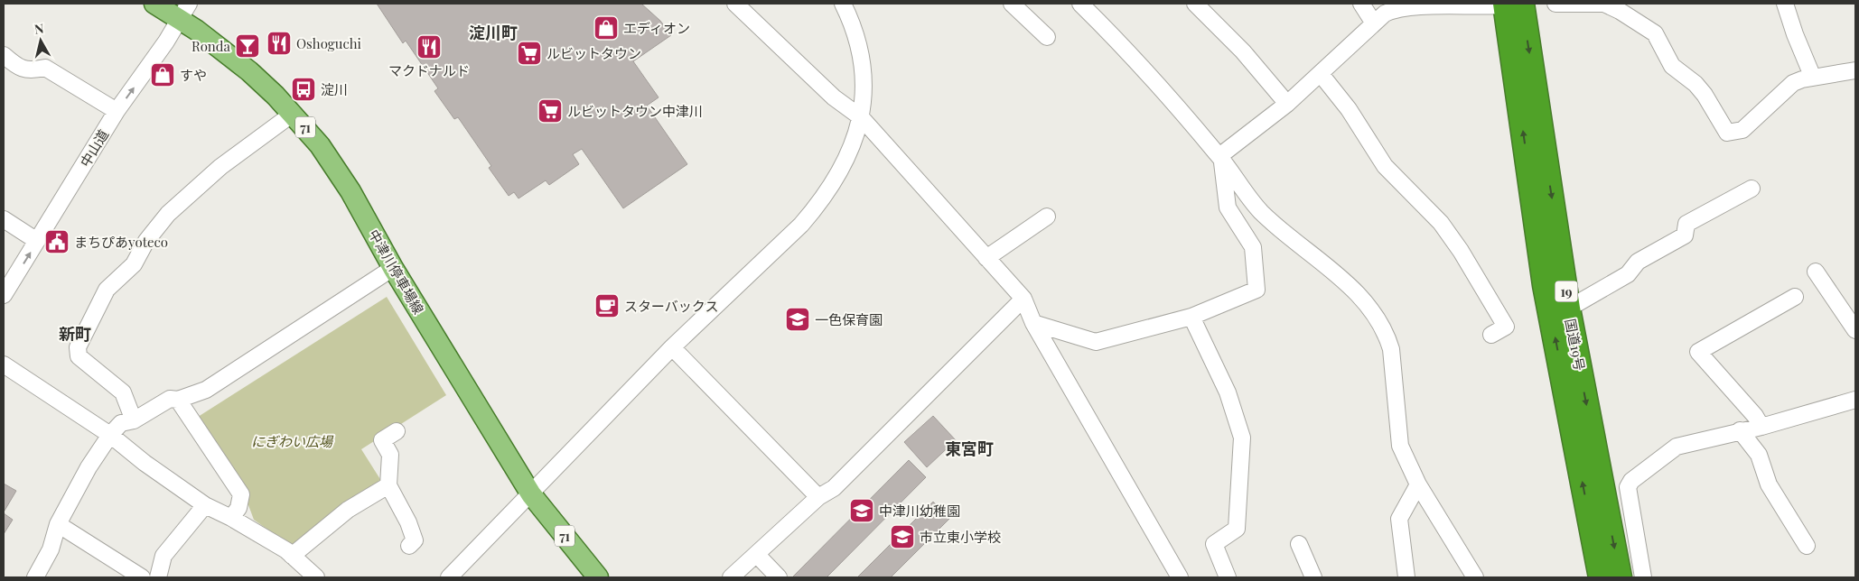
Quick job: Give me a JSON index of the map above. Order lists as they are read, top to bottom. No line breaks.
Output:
{"streets":{"highway":["19","国道19号"],"main road":["71","中津川停車場線"],"street":["中山道"]},"crossings":[["中山道","中津川停車場線"]],"one_way":["中山道"],"districts":["淀川町","新町","東宮町"],"parks":["にぎわい広場"],"places":{"shop":["エディオン","すや"],"restaurant":["Oshoguchi","マクドナルド"],"bar":["Ronda"],"supermarket":["ルビットタウン","ルビットタウン中津川"],"bus stop":["淀川"],"public building":["まちぴあyoteco"],"cafe":["スターバックス"],"school or university":["一色保育園","中津川幼稚園","市立東小学校"]},"north":"top"}
